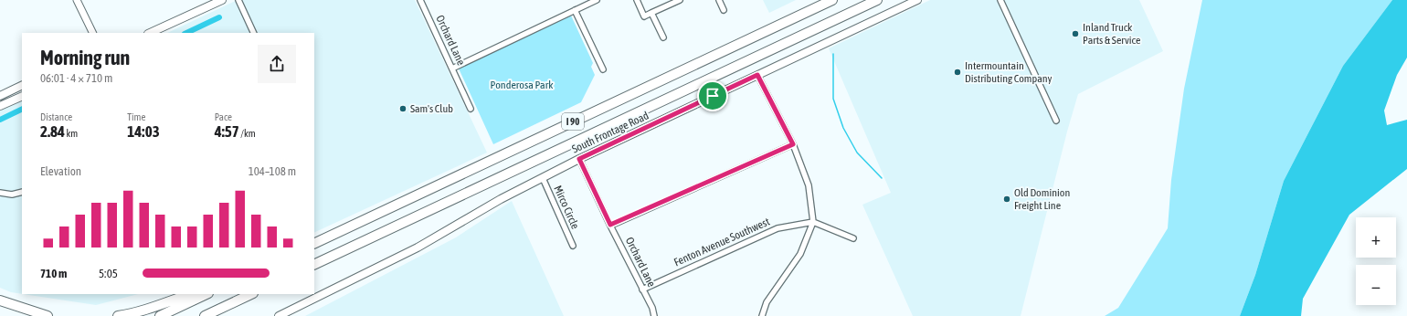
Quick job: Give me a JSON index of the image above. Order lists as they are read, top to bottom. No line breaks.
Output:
{"streets":{"highway":["I 90"],"main road":["South Frontage Road"],"street":["Orchard Lane","Mirco Circle","Fenton Avenue Southwest"]},"crossings":[["Orchard Lane","South Frontage Road"],["Orchard Lane","Fenton Avenue Southwest"],["South Frontage Road","Mirco Circle"]],"parks":["Ponderosa Park"],"places":["Inland Truck Parts & Service","Intermountain Distributing Company","Sam's Club","Old Dominion Freight Line"],"page":{"heading":["Morning run","06:01 · 4 × 710 m"],"stats":[["Distance","2.84 km"],["Time","14:03"],["Pace","4:57 /km"]],"chart":["Elevation","104–108 m"],"map_buttons":["+","−"],"list":[{"name":"710 m","note":"5:05"}]}}
